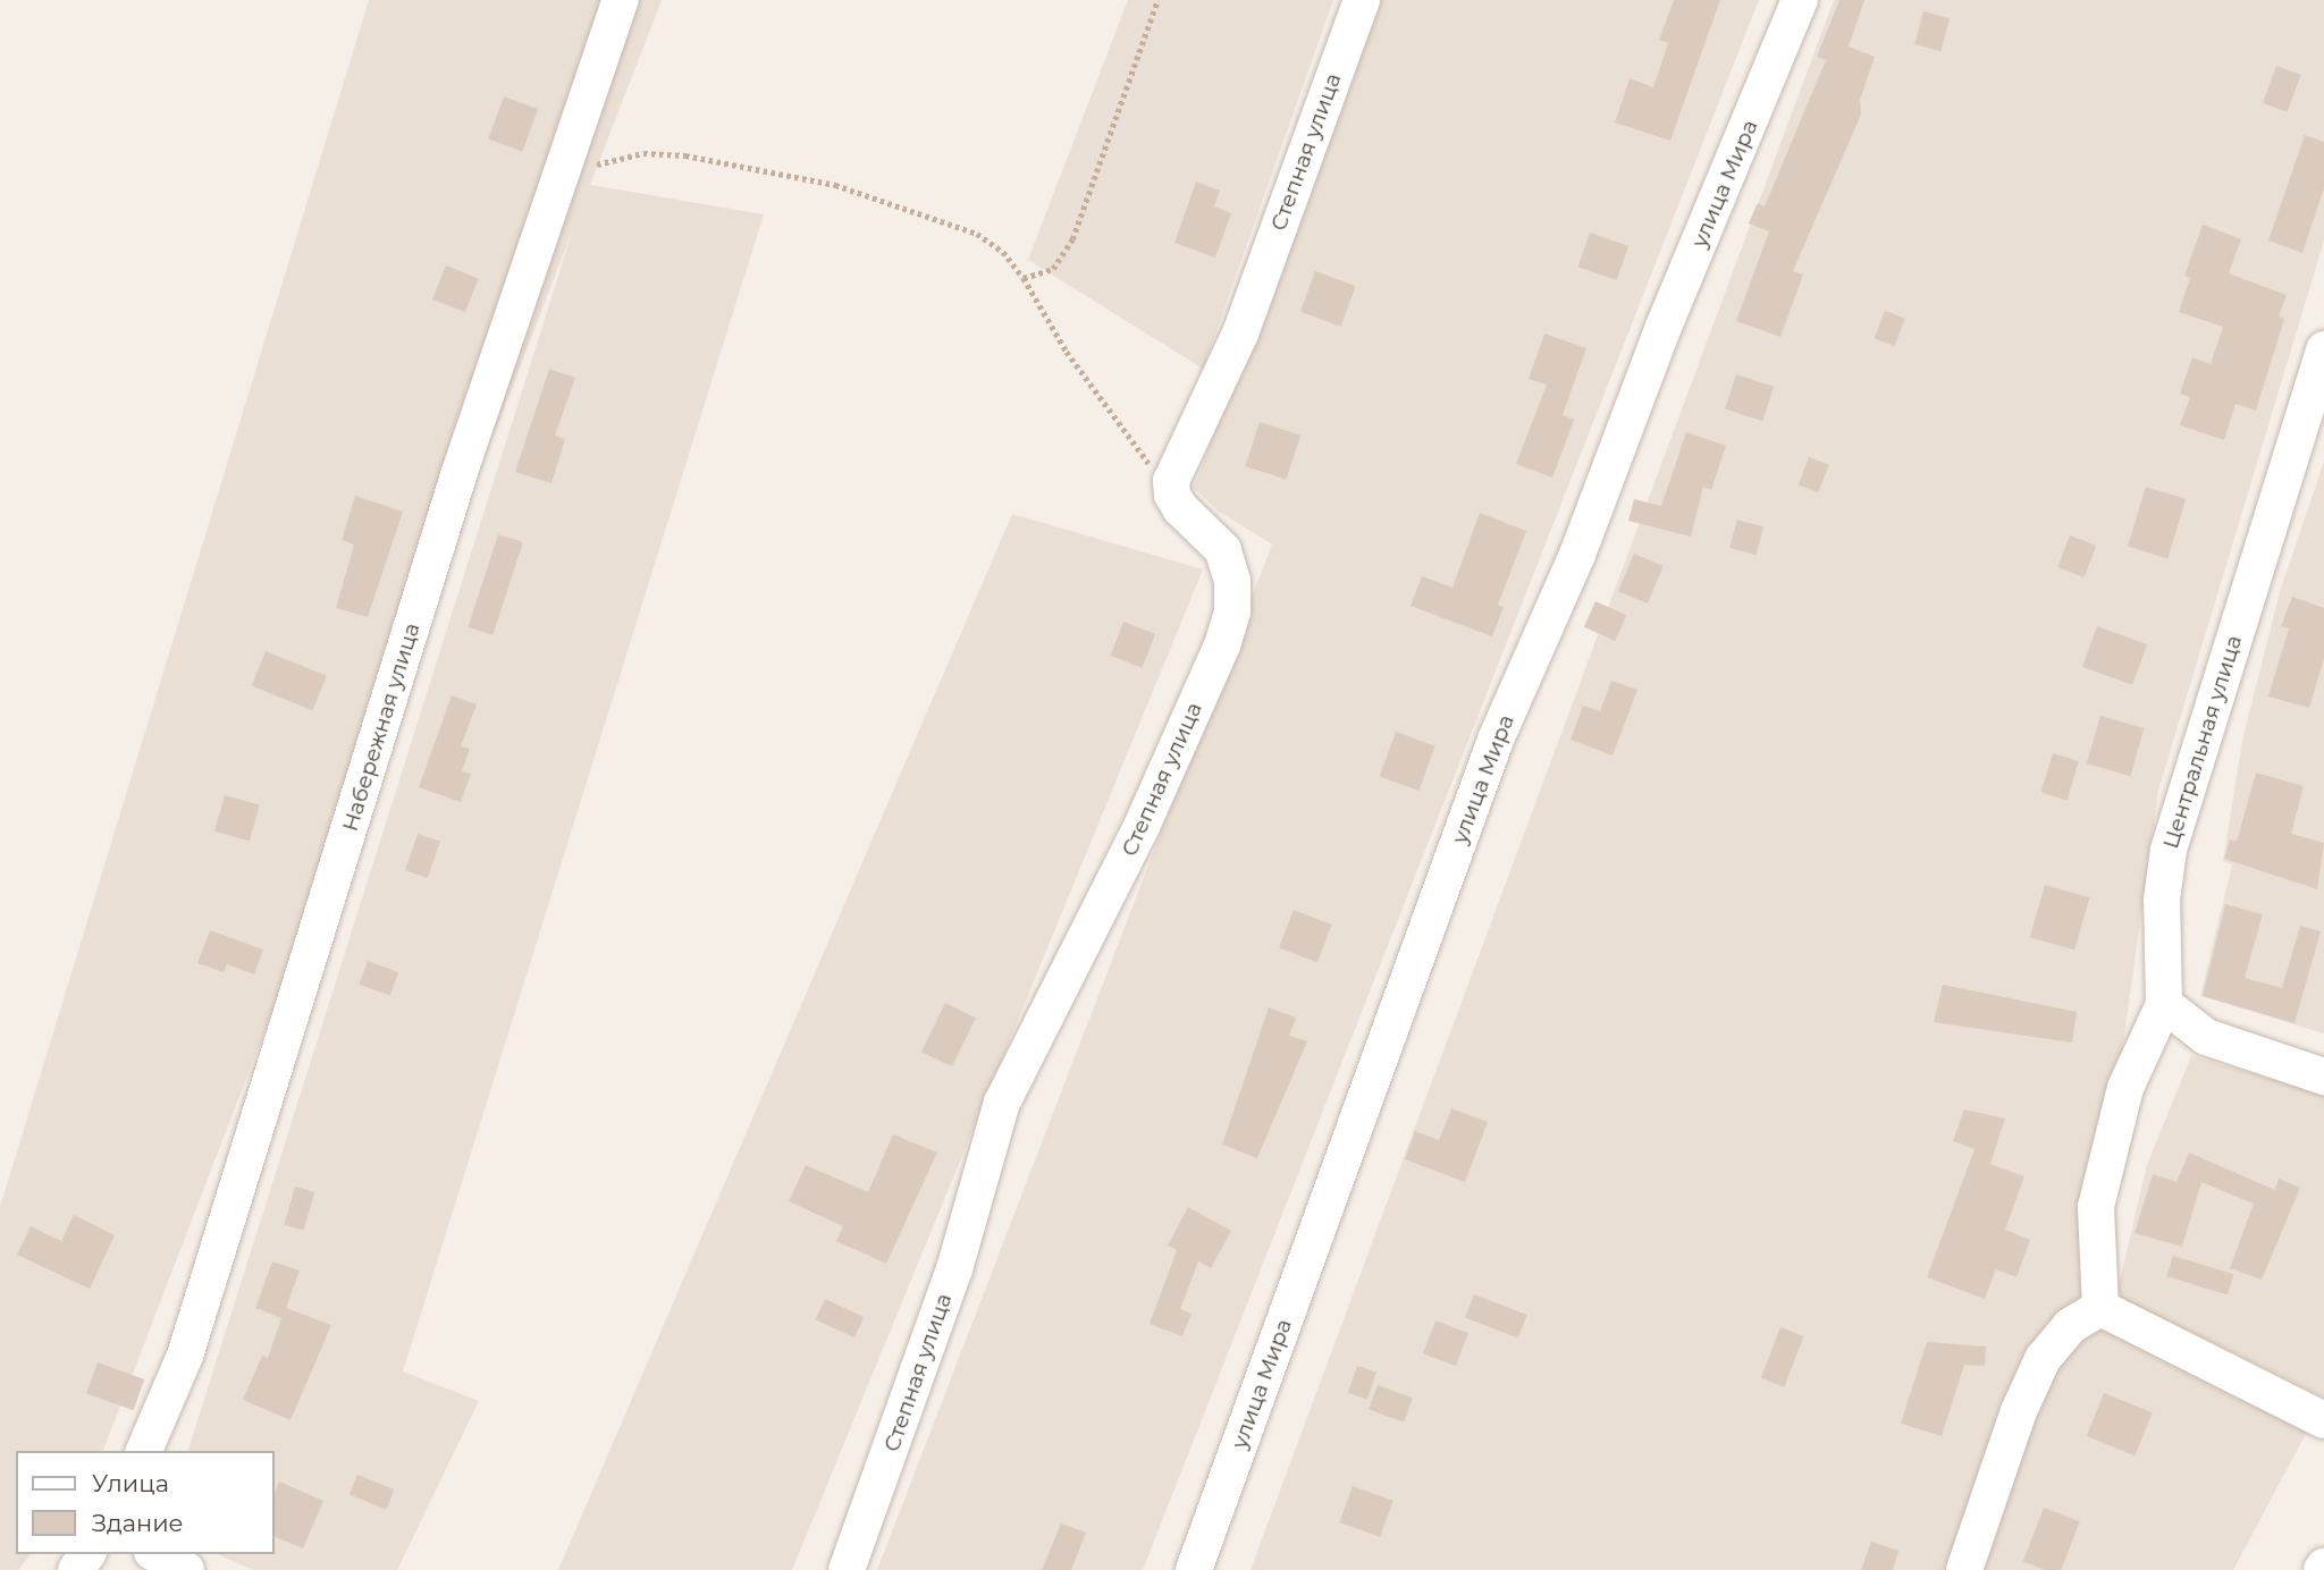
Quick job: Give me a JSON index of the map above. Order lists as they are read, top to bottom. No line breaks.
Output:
{"streets":{"street":["Степная улица","улица Мира","Набережная улица","Центральная улица"]},"legend":["Улица","Здание"]}
